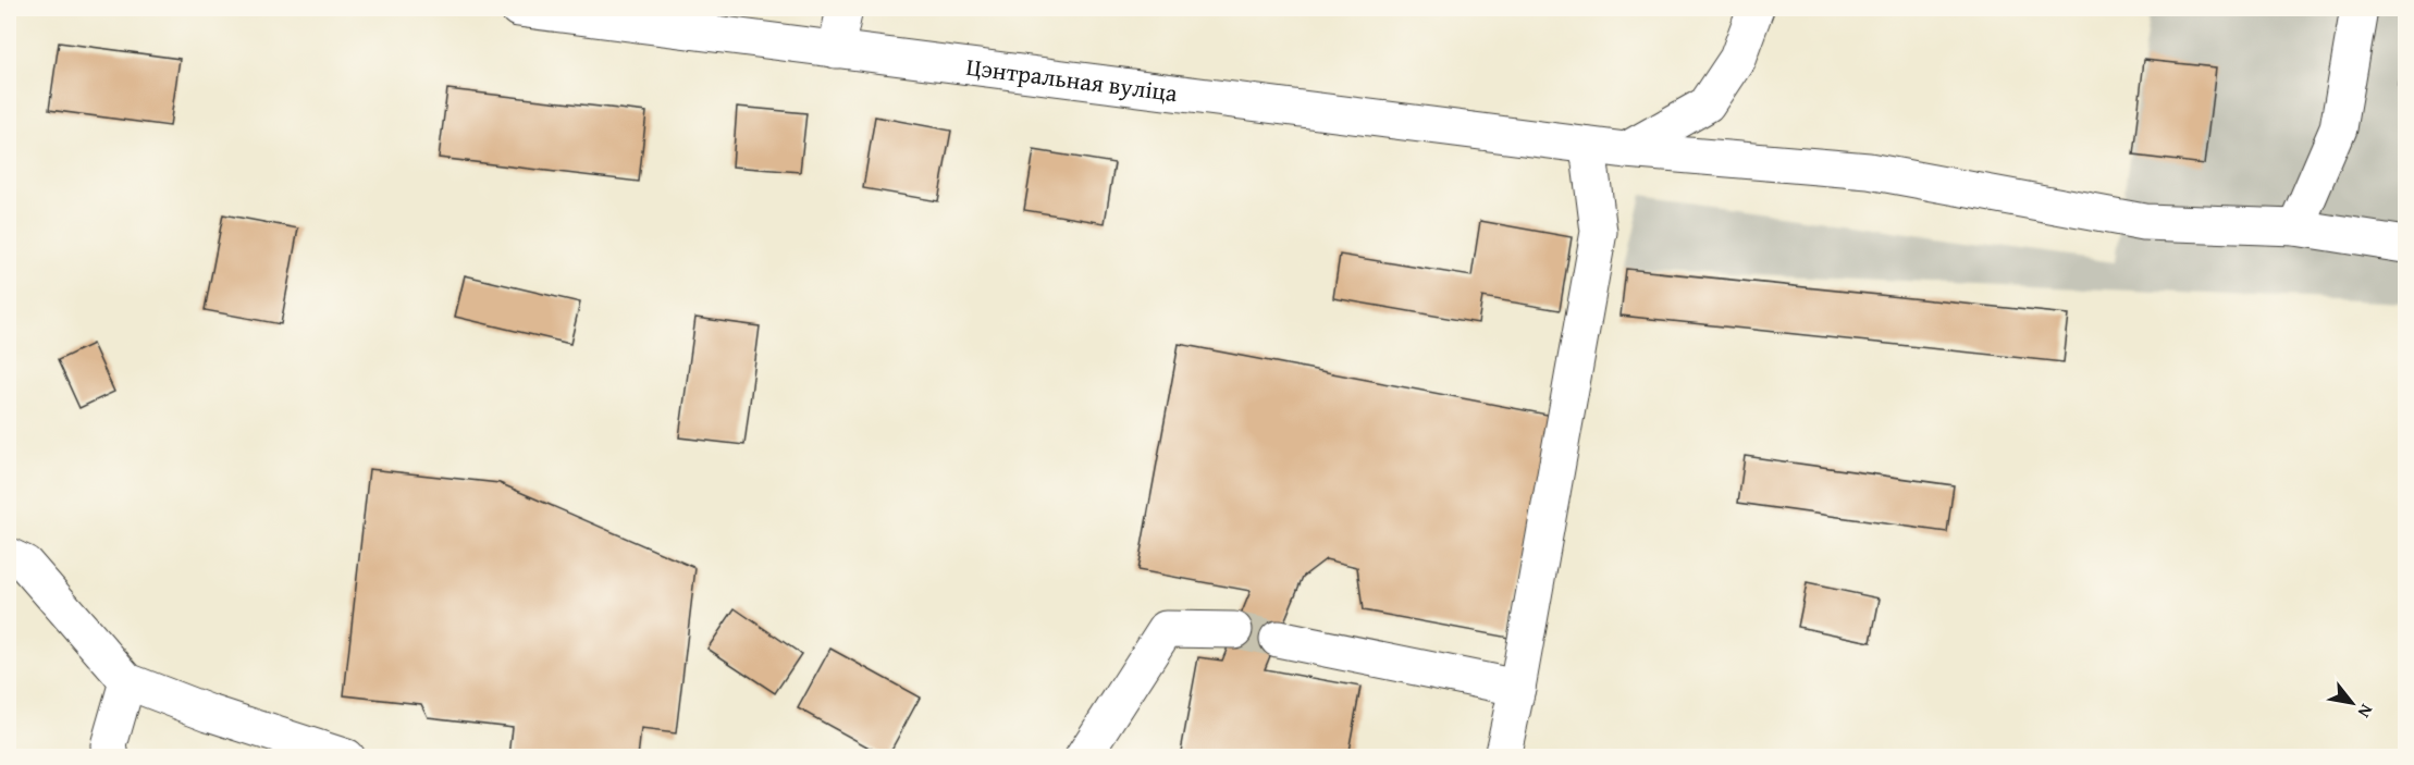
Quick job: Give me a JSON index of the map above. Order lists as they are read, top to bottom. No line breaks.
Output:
{"streets":{"street":["Цэнтральная вуліца"]},"north":"bottom right"}
